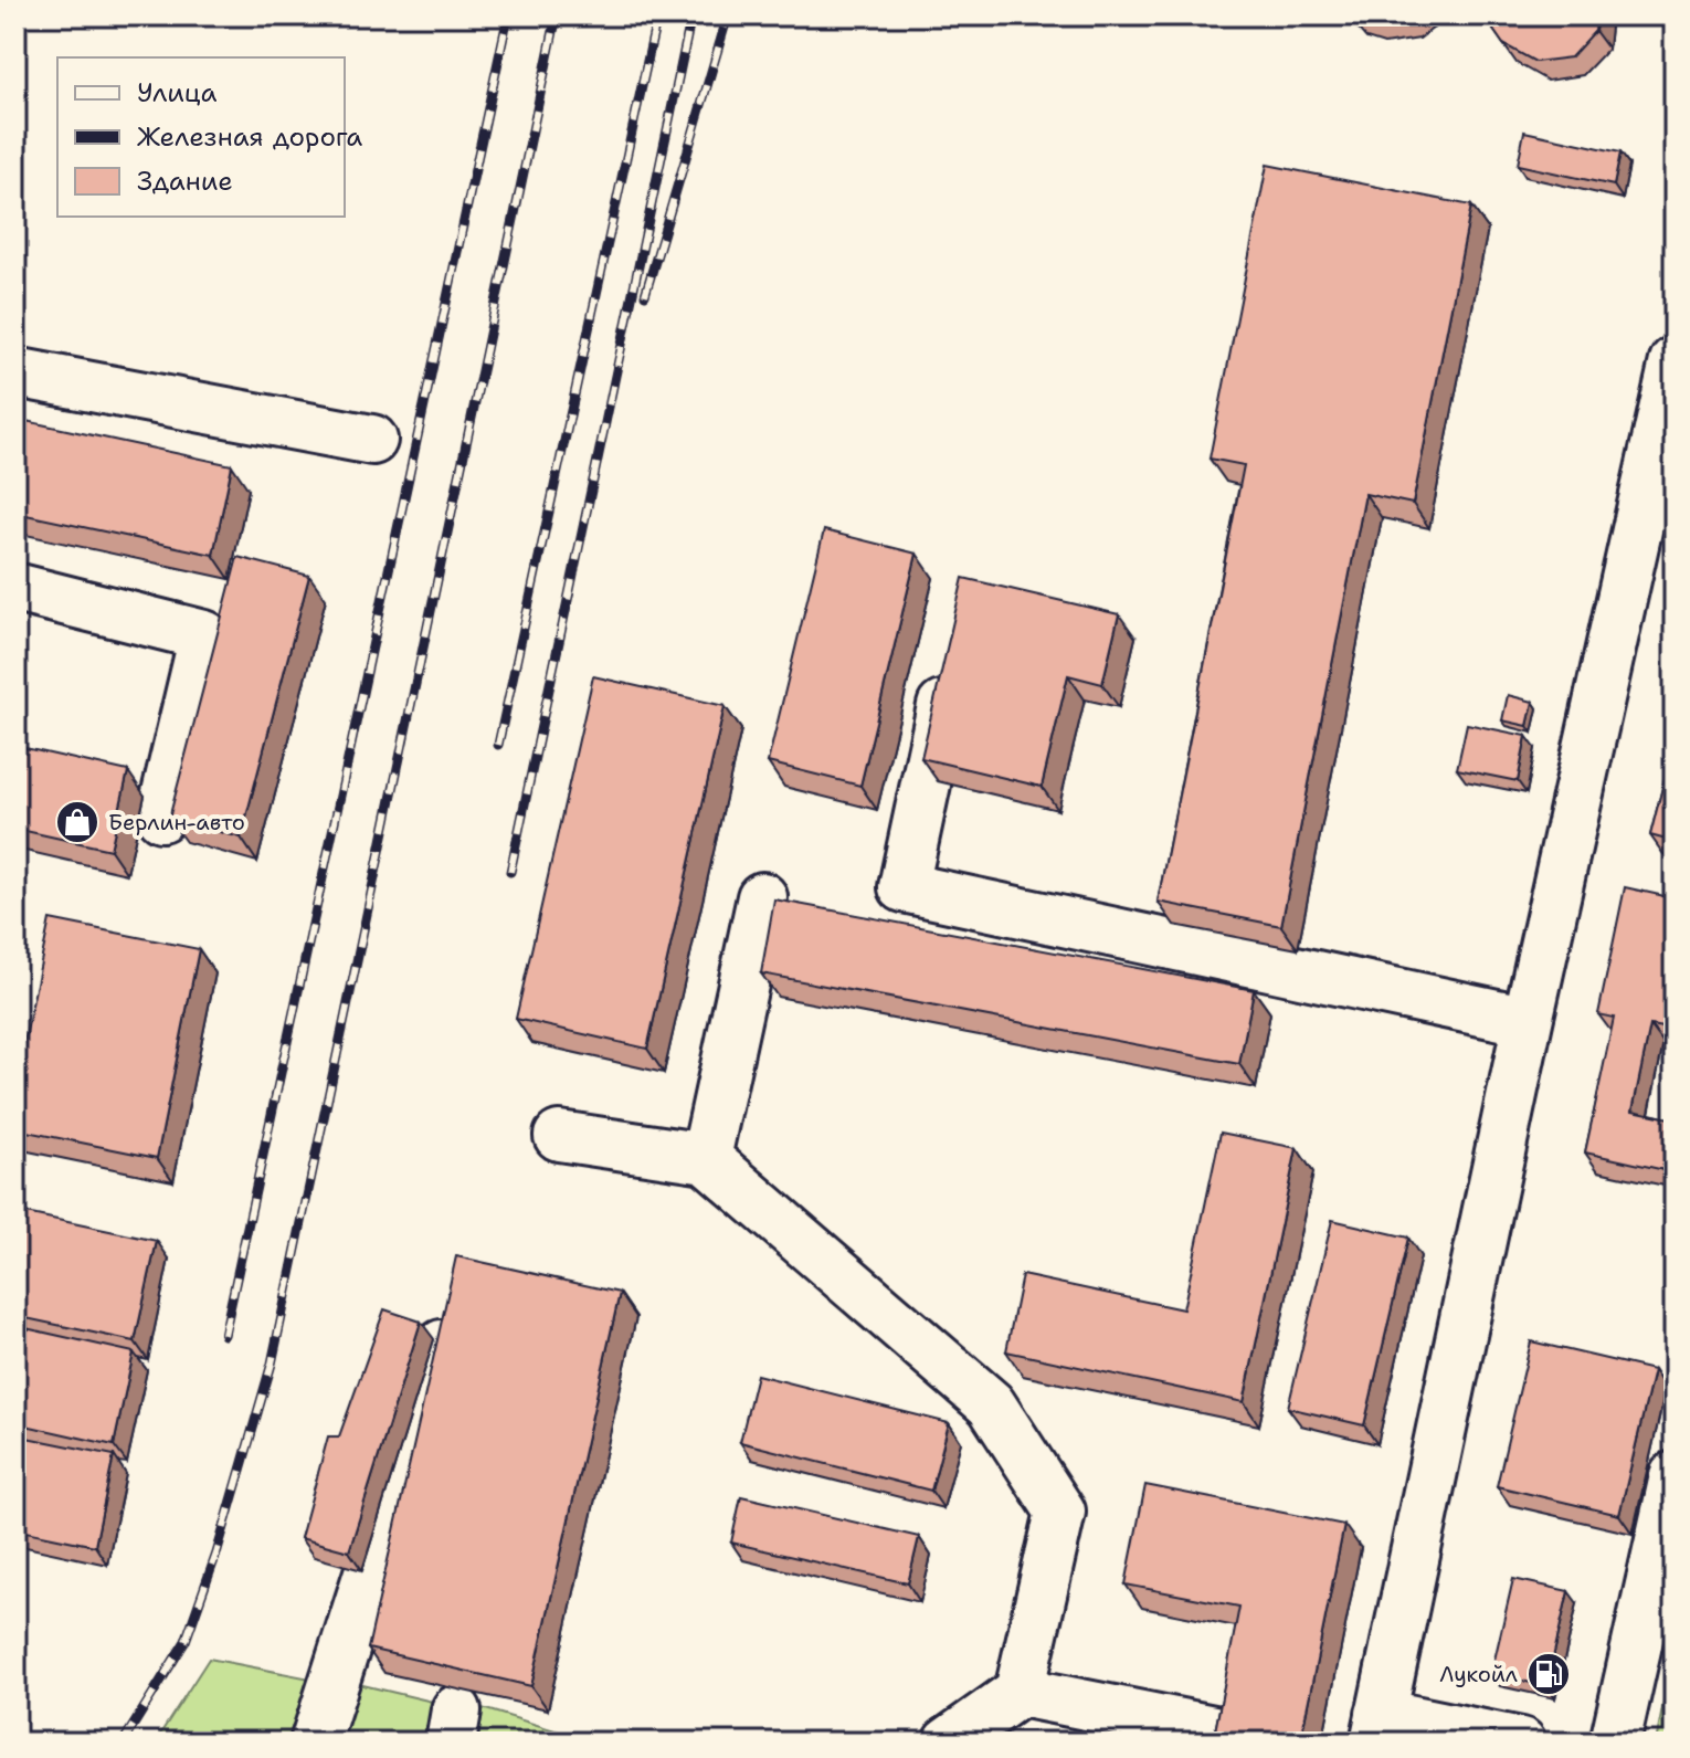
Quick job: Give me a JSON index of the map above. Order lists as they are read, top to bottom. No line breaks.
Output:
{"places":{"shop":["Берлин-авто"],"fuel station":["Лукойл"]},"legend":["Улица","Железная дорога","Здание"]}
